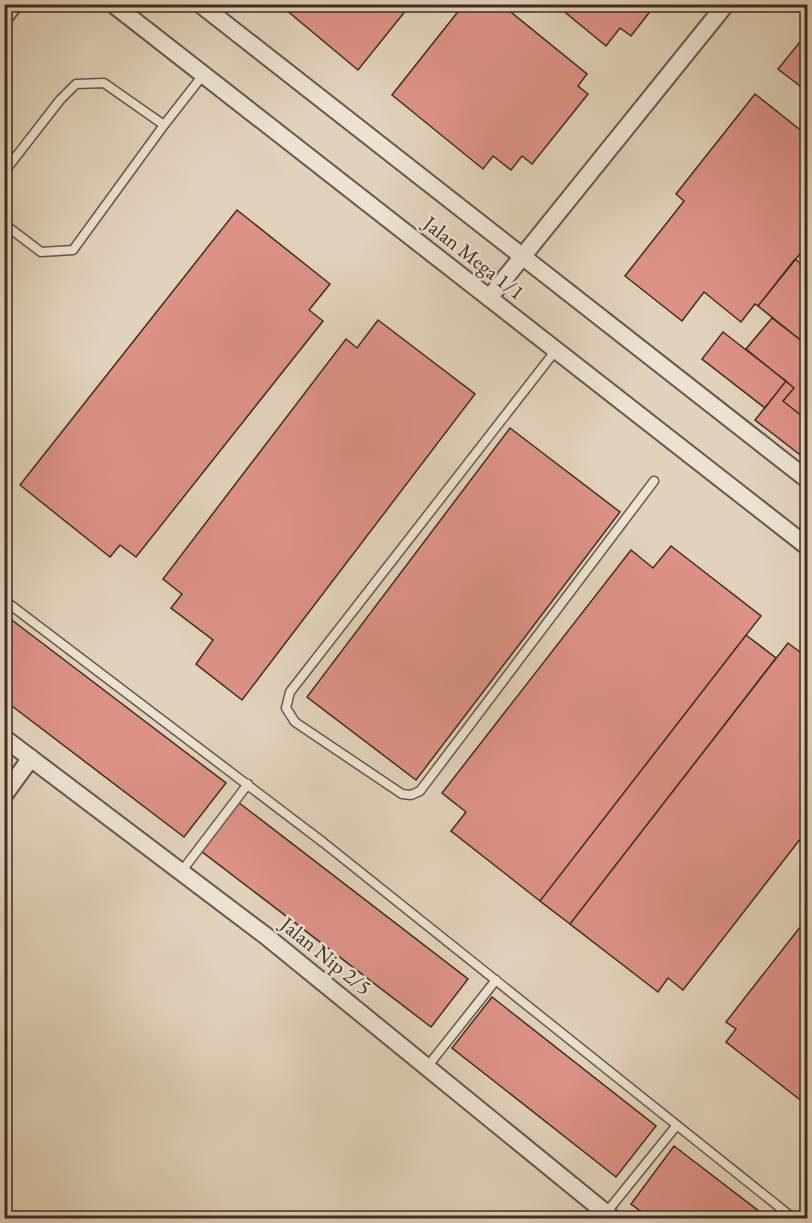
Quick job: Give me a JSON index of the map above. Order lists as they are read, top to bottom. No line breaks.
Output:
{"streets":{"street":["Jalan Mega 1/1","Jalan Nip 2/5"]}}
